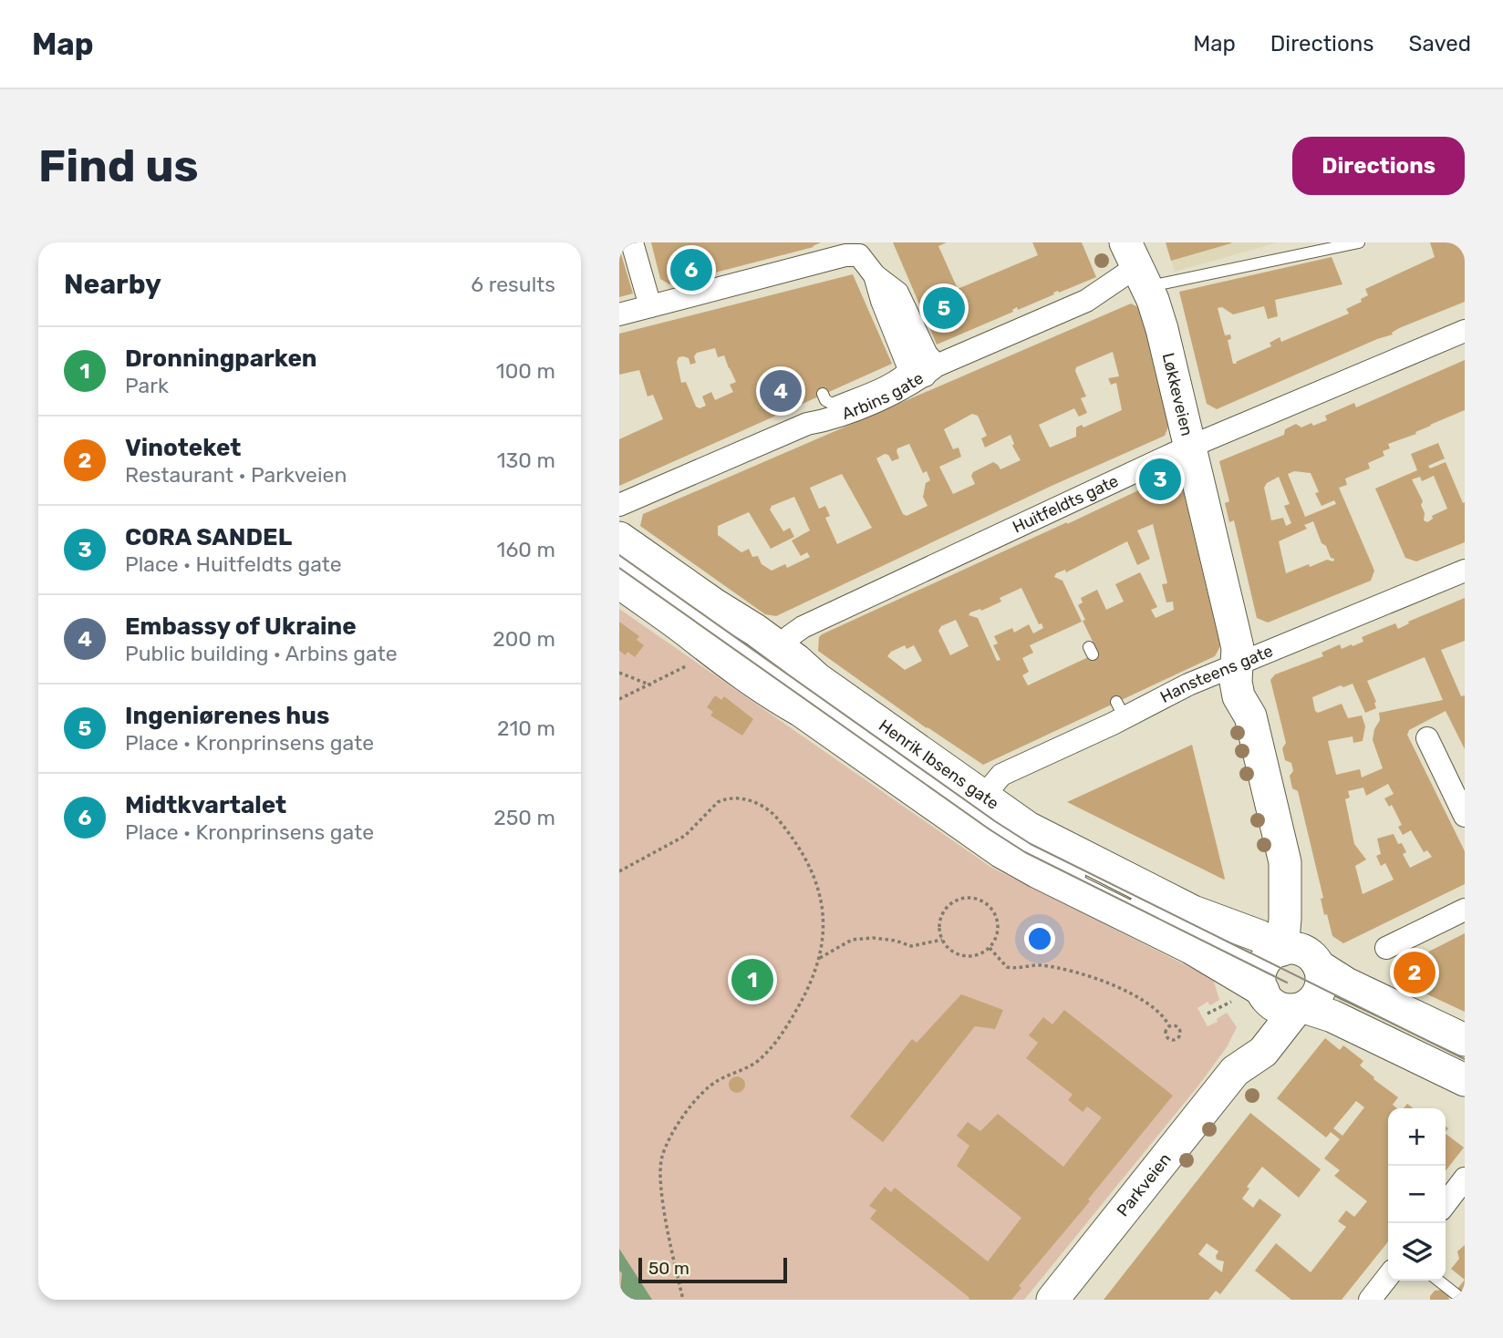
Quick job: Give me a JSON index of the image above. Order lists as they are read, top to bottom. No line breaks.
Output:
{"streets":{"main road":["Løkkeveien","Henrik Ibsens gate","Parkveien"],"street":["Arbins gate","Huitfeldts gate","Hansteens gate"]},"crossings":[["Arbins gate","Løkkeveien"],["Løkkeveien","Huitfeldts gate"],["Løkkeveien","Hansteens gate"],["Løkkeveien","Henrik Ibsens gate"],["Løkkeveien","Parkveien"],["Huitfeldts gate","Henrik Ibsens gate"],["Hansteens gate","Henrik Ibsens gate"],["Henrik Ibsens gate","Parkveien"]],"scale_bar":"50 m","page":{"header":"Map","nav":["Map","Directions","Saved"],"buttons":"Directions","title":"Find us","heading":["Nearby","6 results"],"pins":["6","5","4","3","2","1"],"list":[{"mark":"1","name":"Dronningparken","note":"Park","value":"100 m"},{"mark":"2","name":"Vinoteket","note":"Restaurant · Parkveien","value":"130 m"},{"mark":"3","name":"CORA SANDEL","note":"Place · Huitfeldts gate","value":"160 m"},{"mark":"4","name":"Embassy of Ukraine","note":"Public building · Arbins gate","value":"200 m"},{"mark":"5","name":"Ingeniørenes hus","note":"Place · Kronprinsens gate","value":"210 m"},{"mark":"6","name":"Midtkvartalet","note":"Place · Kronprinsens gate","value":"250 m"}],"map_buttons":["+","−"],"scale":"50 m"}}
